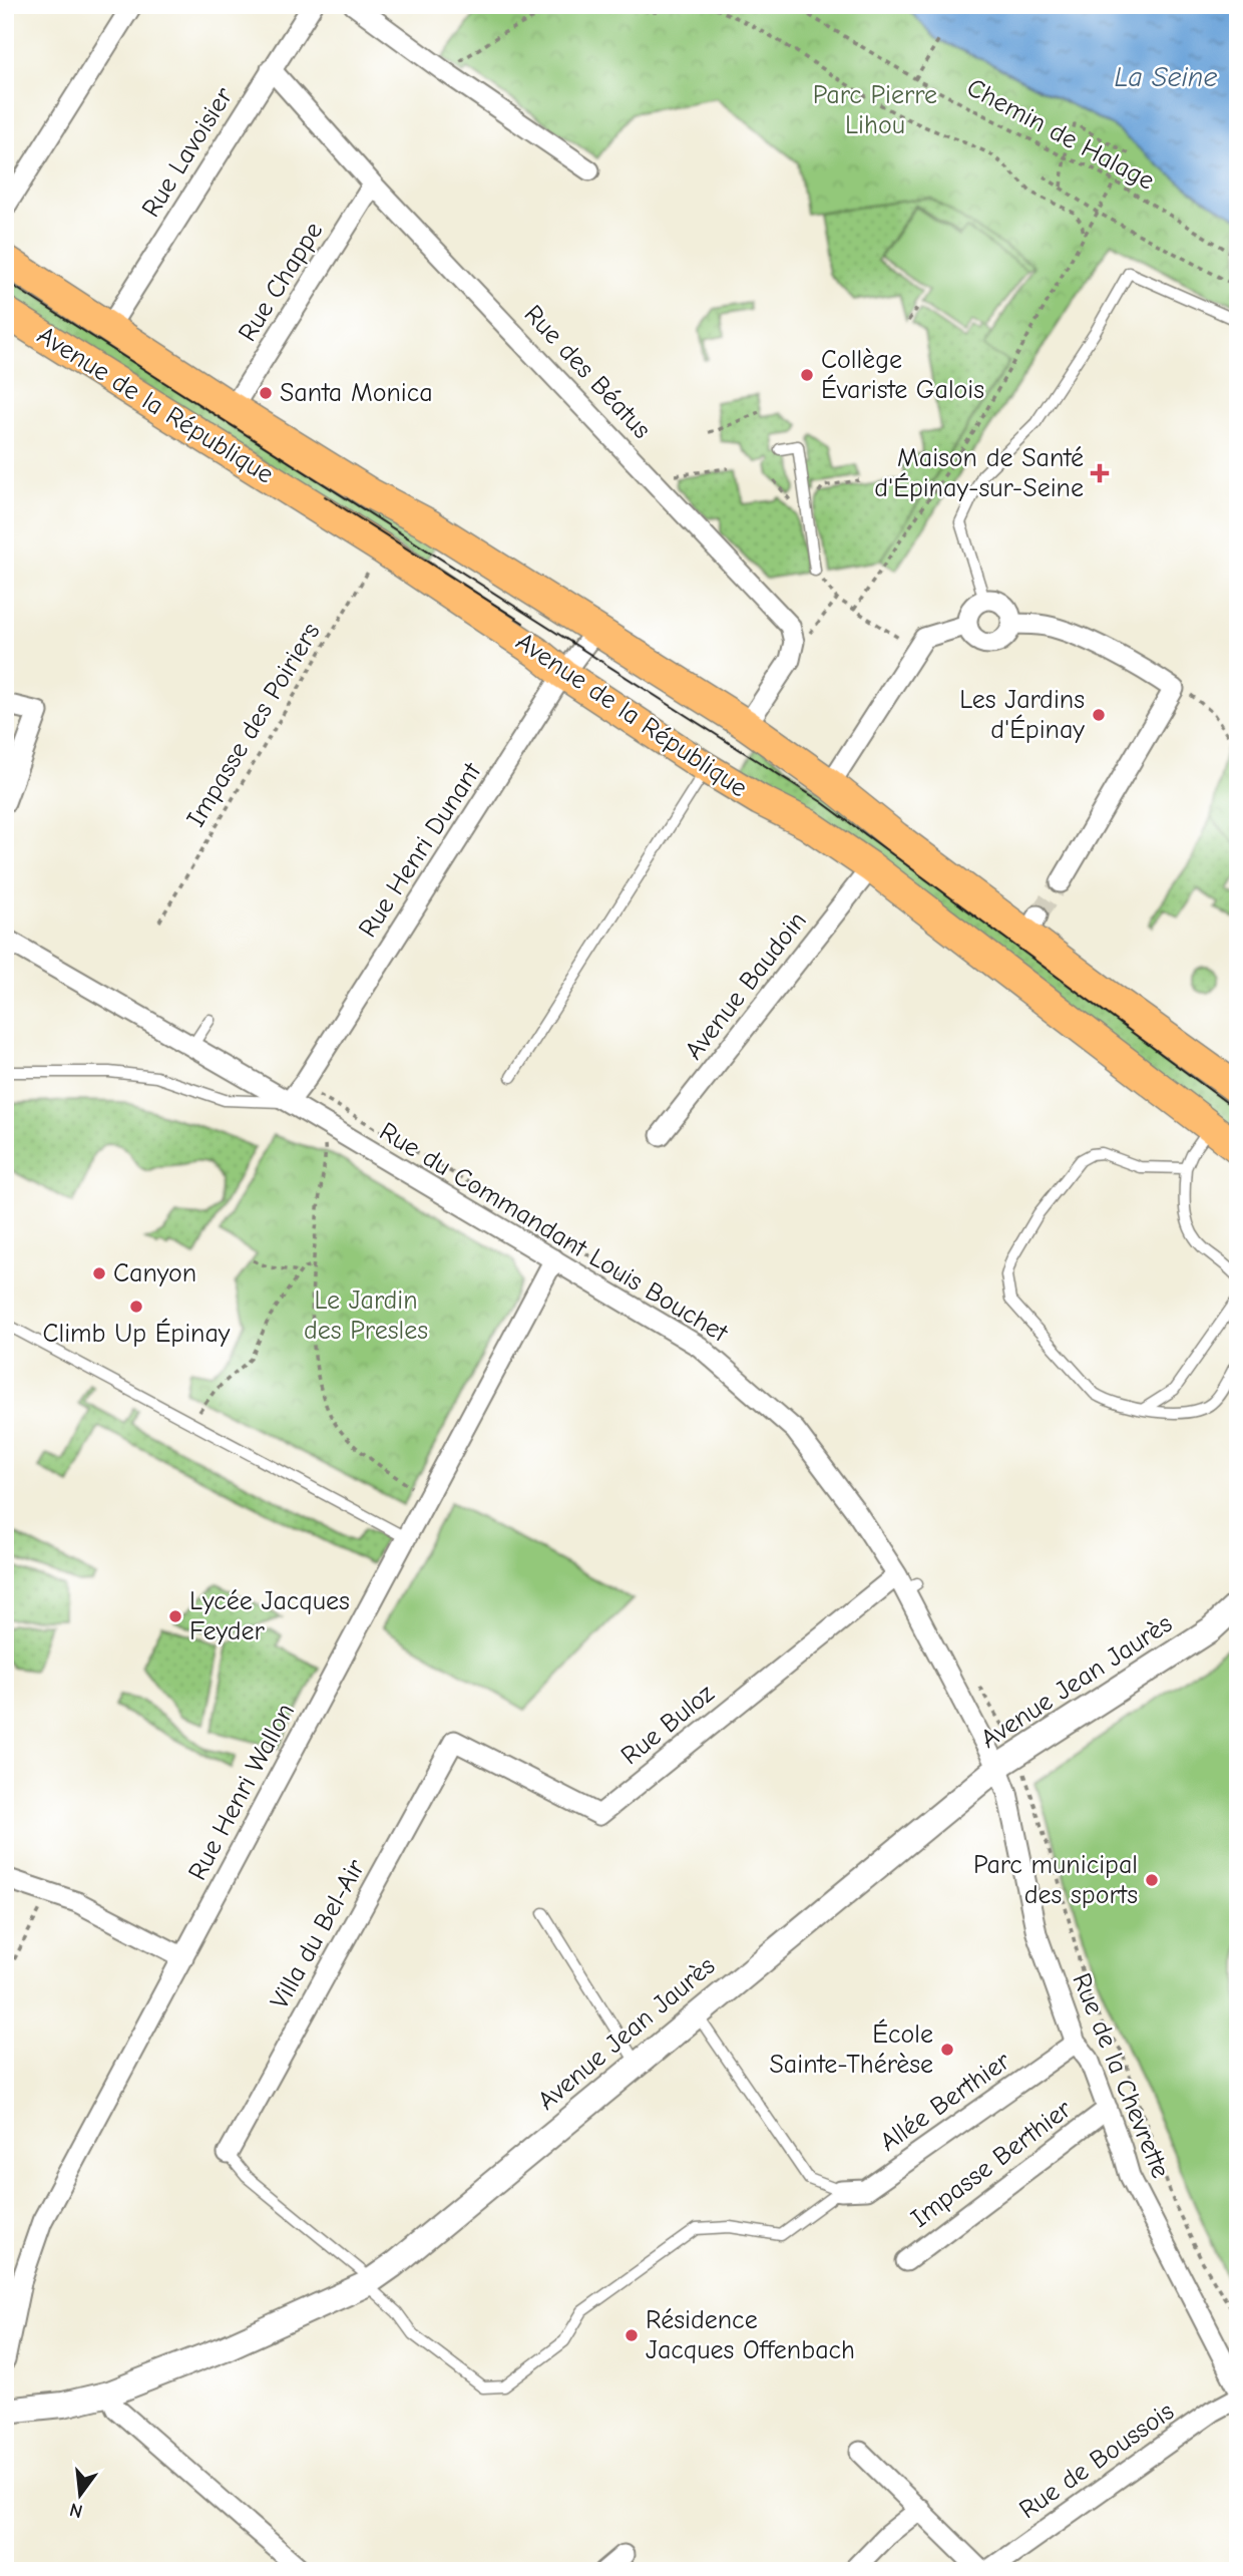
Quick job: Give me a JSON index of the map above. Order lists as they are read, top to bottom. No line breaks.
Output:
{"streets":{"main road":["Avenue de la République"],"street":["Rue Lavoisier","Rue Chappe","Rue des Béatus","Rue Henri Dunant","Avenue Baudoin","Rue du Commandant Louis Bouchet","Avenue Jean Jaurès","Rue Buloz","Rue Henri Wallon","Villa du Bel-Air","Rue de la Chevrette","Allée Berthier","Impasse Berthier","Rue de Boussois"],"path":["Chemin de Halage","Impasse des Poiriers"]},"crossings":[["Rue Lavoisier","Rue des Béatus"],["Rue Lavoisier","Avenue de la République"],["Rue Chappe","Rue des Béatus"],["Rue Chappe","Avenue de la République"],["Avenue de la République","Impasse des Poiriers"],["Avenue de la République","Rue Henri Dunant"],["Avenue de la République","Avenue Baudoin"],["Rue Henri Dunant","Rue du Commandant Louis Bouchet"],["Rue du Commandant Louis Bouchet","Avenue Jean Jaurès"],["Rue du Commandant Louis Bouchet","Rue Buloz"],["Rue du Commandant Louis Bouchet","Rue Henri Wallon"],["Rue du Commandant Louis Bouchet","Rue de la Chevrette"],["Avenue Jean Jaurès","Rue de la Chevrette"],["Rue Buloz","Villa du Bel-Air"],["Rue de la Chevrette","Allée Berthier"],["Rue de la Chevrette","Impasse Berthier"]],"water":["La Seine"],"parks":["Parc Pierre Lihou","Le Jardin des Presles"],"places":{"other":["Collège Évariste Galois","Santa Monica","Les Jardins d'Épinay","Canyon","Climb Up Épinay","Lycée Jacques Feyder","Parc municipal des sports","École Sainte-Thérèse","Résidence Jacques Offenbach"],"health":["Maison de Santé d'Épinay-sur-Seine"]},"north":"bottom"}
